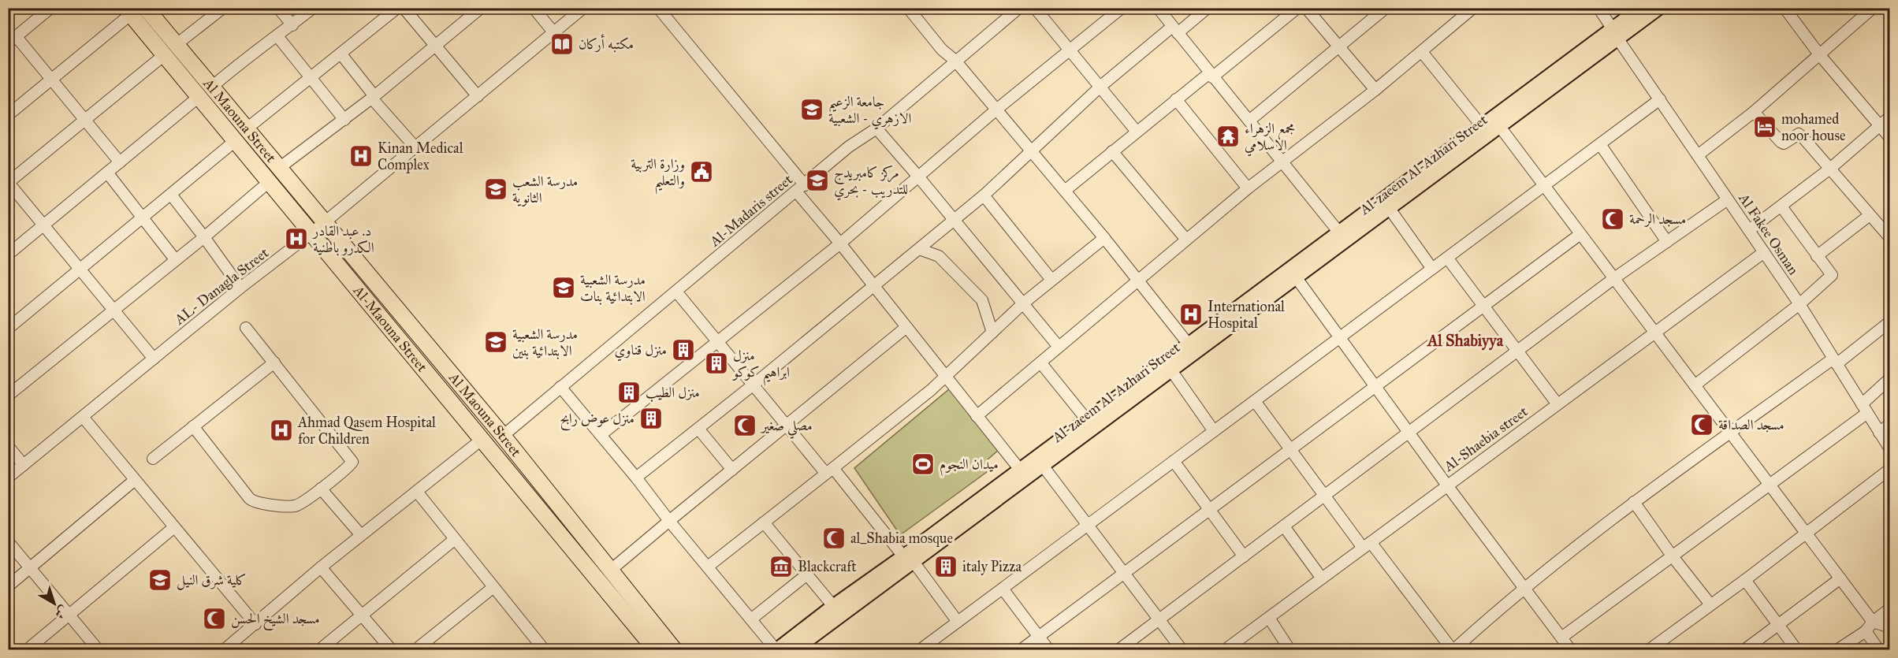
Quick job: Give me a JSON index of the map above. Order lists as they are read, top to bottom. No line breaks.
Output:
{"streets":{"highway":["Al Maouna Street","Al-Maouna Street"],"main road":["Al-zaeem Al-Azhari Street"],"street":["Al-Madaris street","Al Fakee Osman","AL- Danagla Street","Al-Shaebia street"]},"crossings":[["Al Maouna Street","Al-Madaris street"],["Al Maouna Street","AL- Danagla Street"],["Al-zaeem Al-Azhari Street","Al Fakee Osman"],["Al Fakee Osman","Al-Shaebia street"],["AL- Danagla Street","Al-Maouna Street"]],"districts":["Al Shabiyya"],"places":{"library":["مكتبه أركان"],"school or university":["جامعة الزعيم الازهري - الشعبية","مركز كامبريدج للتدريب - بحري","مدرسة الشعب الثانوية","مدرسة الشعبية الابتدائية بنات","مدرسة الشعبية الابتدائية بنين","كلية شرق النيل"],"hotel":["mohamed noor house"],"temple":["مجمع الزهراء الاسلامي"],"hospital":["Kinan Medical Complex","د. عبد القادر الكدرو باطنية","International Hospital","Ahmad Qasem Hospital for Children"],"public building":["وزارة التربية والتعليم"],"mosque":["مسجد الرحمة","مسجد الصداقة","مصلي صغير","al_Shabia mosque","مسجد الشيخ الحسن"],"building":["منزل قناوي","منزل ابراهيم كوكو","منزل الطيب","منزل عوض رابح","italy Pizza"],"sports":["ميدان النجوم"],"museum":["Blackcraft"]},"north":"bottom right"}
